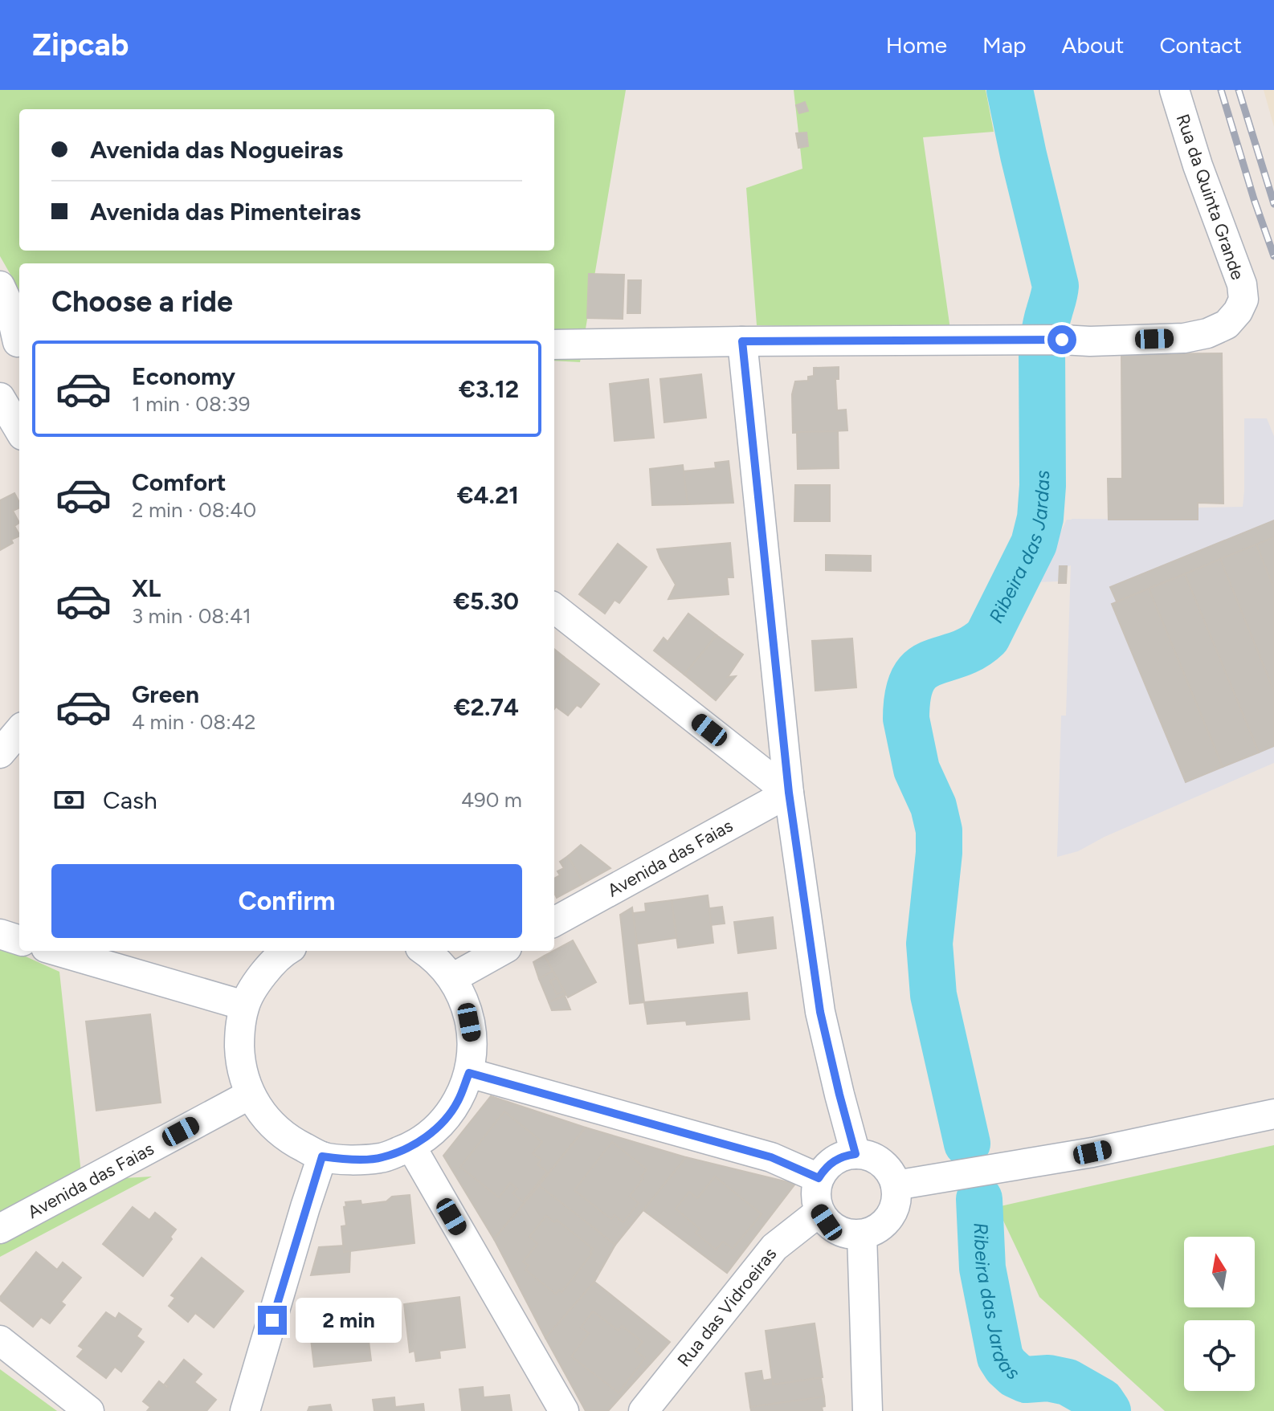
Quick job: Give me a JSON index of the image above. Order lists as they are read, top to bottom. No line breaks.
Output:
{"streets":{"street":["Rua da Quinta Grande","Avenida das Faias","Rua das Vidroeiras"]},"water":["Ribeira das Jardas"],"north":"top","page":{"header":"Zipcab","nav":["Home","Map","About","Contact"],"banner":["Avenida das Nogueiras","Avenida das Pimenteiras"],"heading":"Choose a ride","list":[{"name":"Economy","note":"1 min · 08:39","value":"€3.12"},{"name":"Comfort","note":"2 min · 08:40","value":"€4.21"},{"name":"XL","note":"3 min · 08:41","value":"€5.30"},{"name":"Green","note":"4 min · 08:42","value":"€2.74"}],"pay":["Cash","490 m"],"buttons":"Confirm","bubble":"2 min"}}
